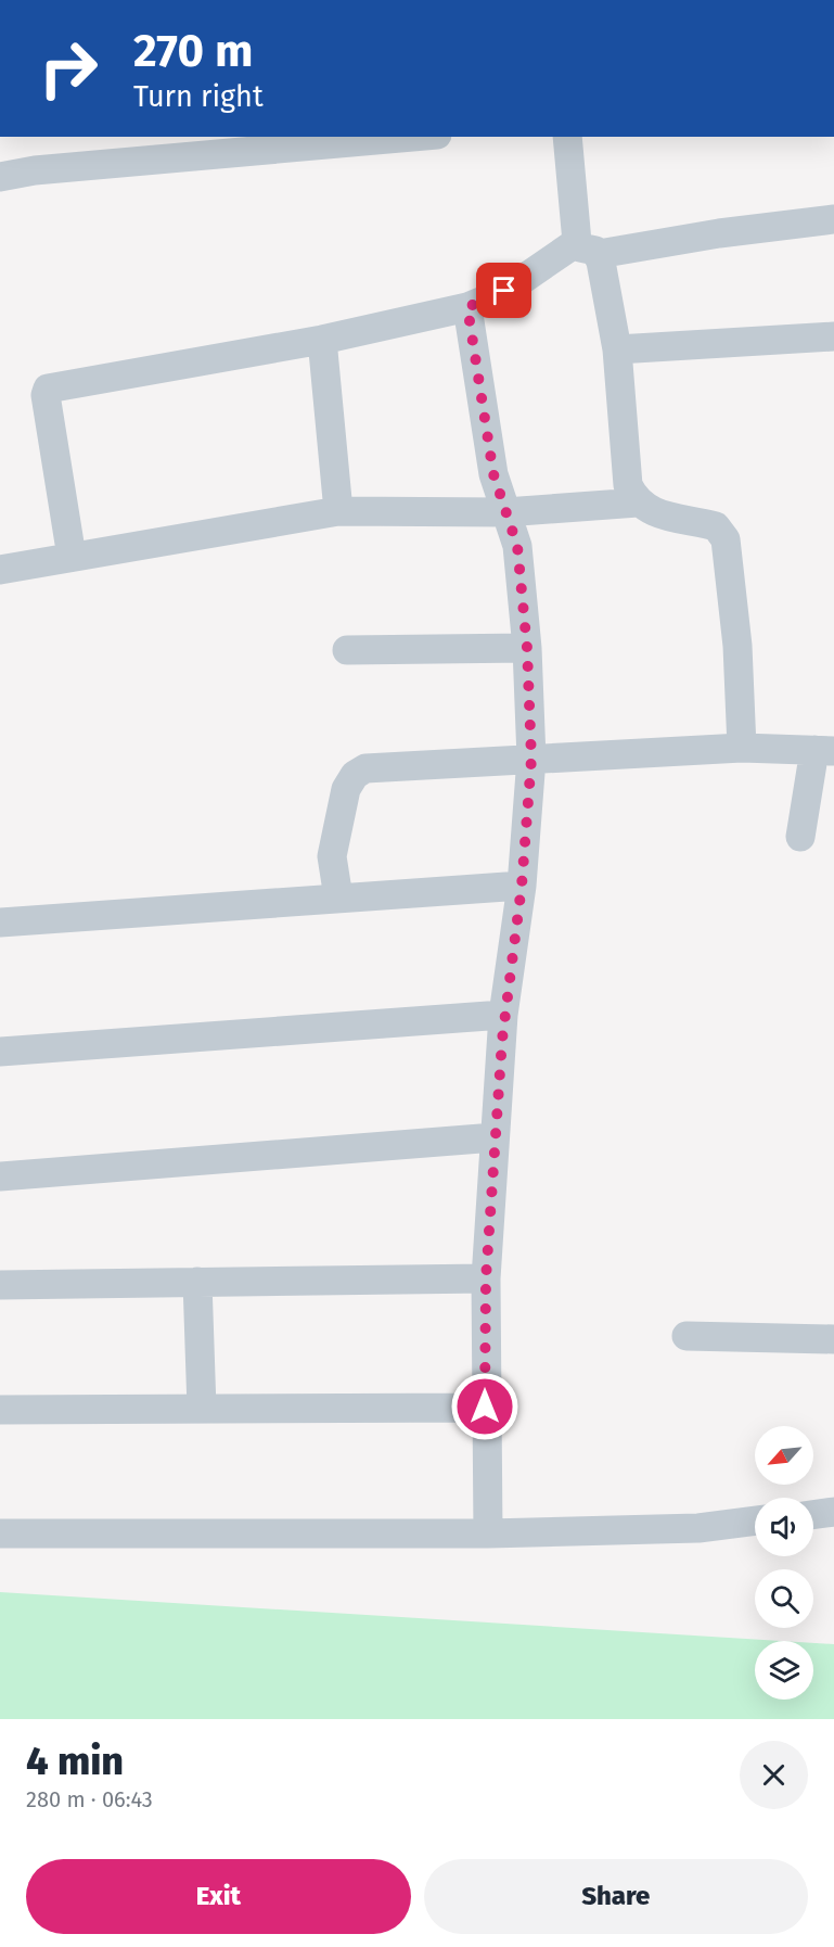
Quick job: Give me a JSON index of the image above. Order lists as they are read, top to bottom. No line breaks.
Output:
{"north":"bottom left","page":{"turn":["270 m","Turn right"],"heading":["4 min","280 m · 06:43"],"buttons":["Exit","Share"]}}
